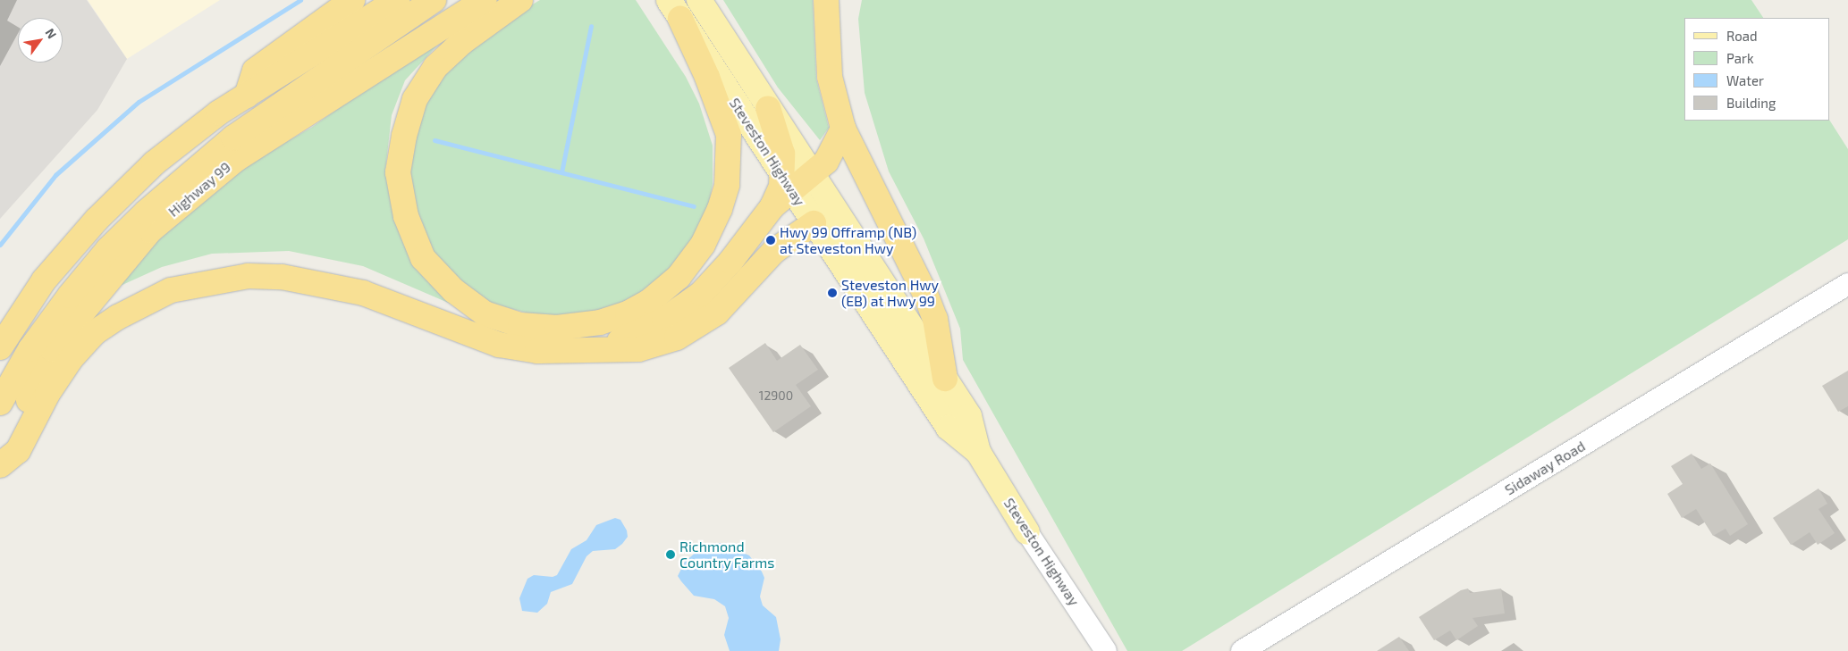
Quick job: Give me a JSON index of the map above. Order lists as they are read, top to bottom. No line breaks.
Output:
{"streets":{"highway":["Highway 99"],"main road":["Steveston Highway"],"street":["Sidaway Road"]},"places":["Hwy 99 Offramp (NB) at Steveston Hwy","Steveston Hwy (EB) at Hwy 99","Richmond Country Farms"],"house_numbers":["12900"],"legend":["Road","Park","Water","Building"],"north":"top right"}
